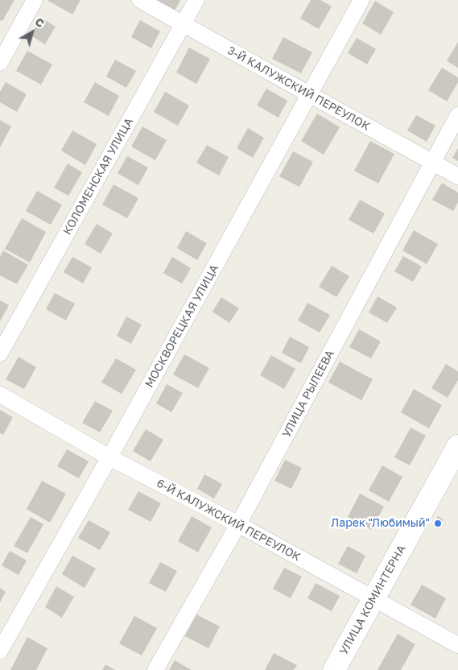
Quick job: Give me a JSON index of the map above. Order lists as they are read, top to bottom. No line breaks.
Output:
{"streets":{"street":["3-Й КАЛУЖСКИЙ ПЕРЕУЛОК","КОЛОМЕНСКАЯ УЛИЦА","МОСКВОРЕЦКАЯ УЛИЦА","УЛИЦА РЫЛЕЕВА","6-Й КАЛУЖСКИЙ ПЕРЕУЛОК","УЛИЦА КОМИНТЕРНА"]},"crossings":[["3-Й КАЛУЖСКИЙ ПЕРЕУЛОК","КОЛОМЕНСКАЯ УЛИЦА"],["3-Й КАЛУЖСКИЙ ПЕРЕУЛОК","МОСКВОРЕЦКАЯ УЛИЦА"],["3-Й КАЛУЖСКИЙ ПЕРЕУЛОК","УЛИЦА РЫЛЕЕВА"],["МОСКВОРЕЦКАЯ УЛИЦА","6-Й КАЛУЖСКИЙ ПЕРЕУЛОК"],["УЛИЦА РЫЛЕЕВА","6-Й КАЛУЖСКИЙ ПЕРЕУЛОК"],["6-Й КАЛУЖСКИЙ ПЕРЕУЛОК","УЛИЦА КОМИНТЕРНА"]],"places":["Ларек \"Любимый\""],"north":"top right"}
